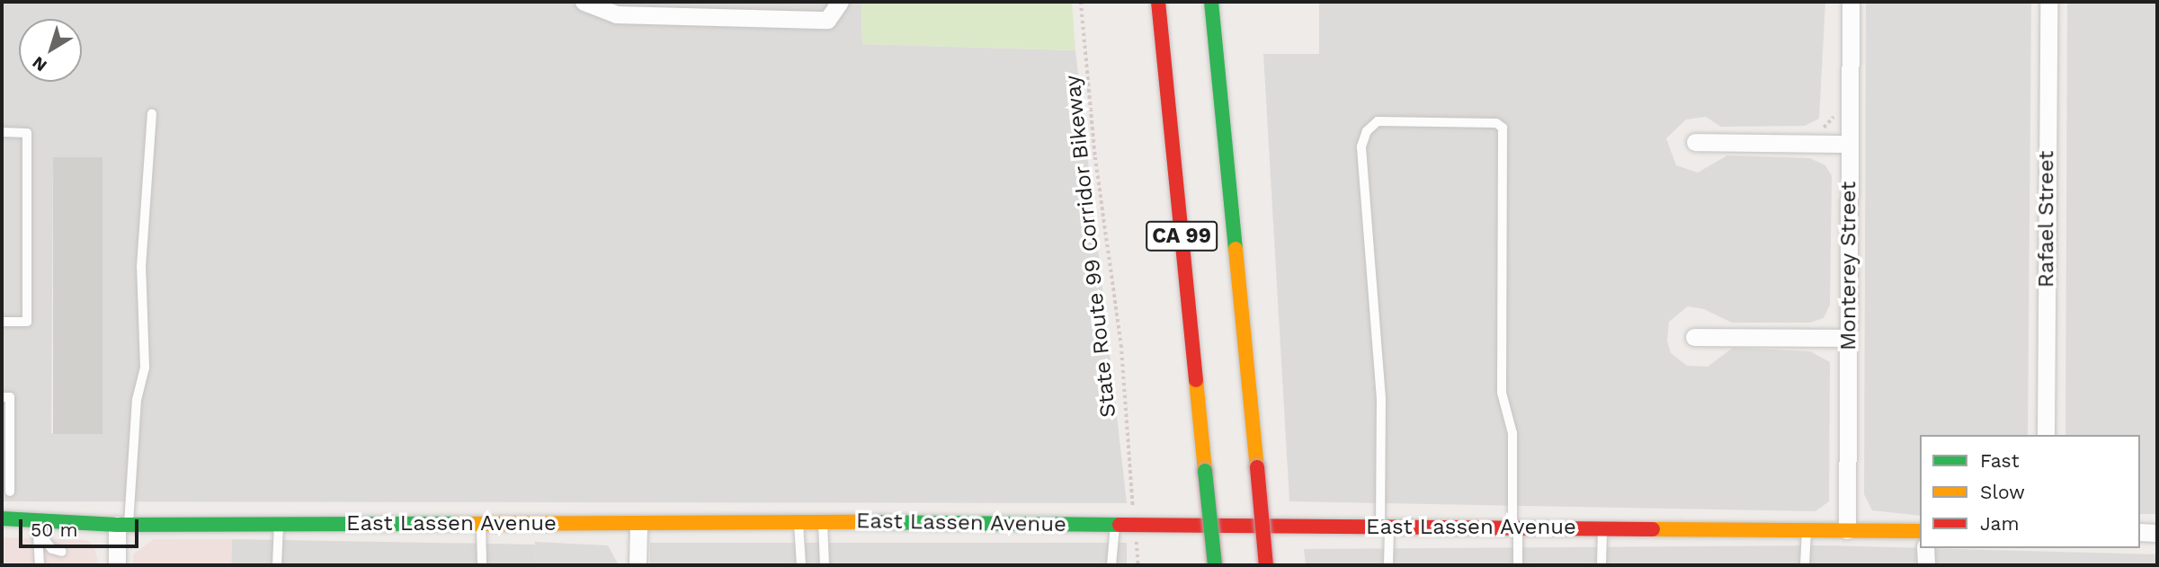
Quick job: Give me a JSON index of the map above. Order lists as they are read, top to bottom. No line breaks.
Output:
{"streets":{"main road":["CA 99","East Lassen Avenue"],"street":["Rafael Street","Monterey Street"],"path":["State Route 99 Corridor Bikeway"]},"crossings":[["State Route 99 Corridor Bikeway","East Lassen Avenue"],["Monterey Street","East Lassen Avenue"]],"legend":["Fast","Slow","Jam"],"scale_bar":"50 m","north":"bottom left"}
